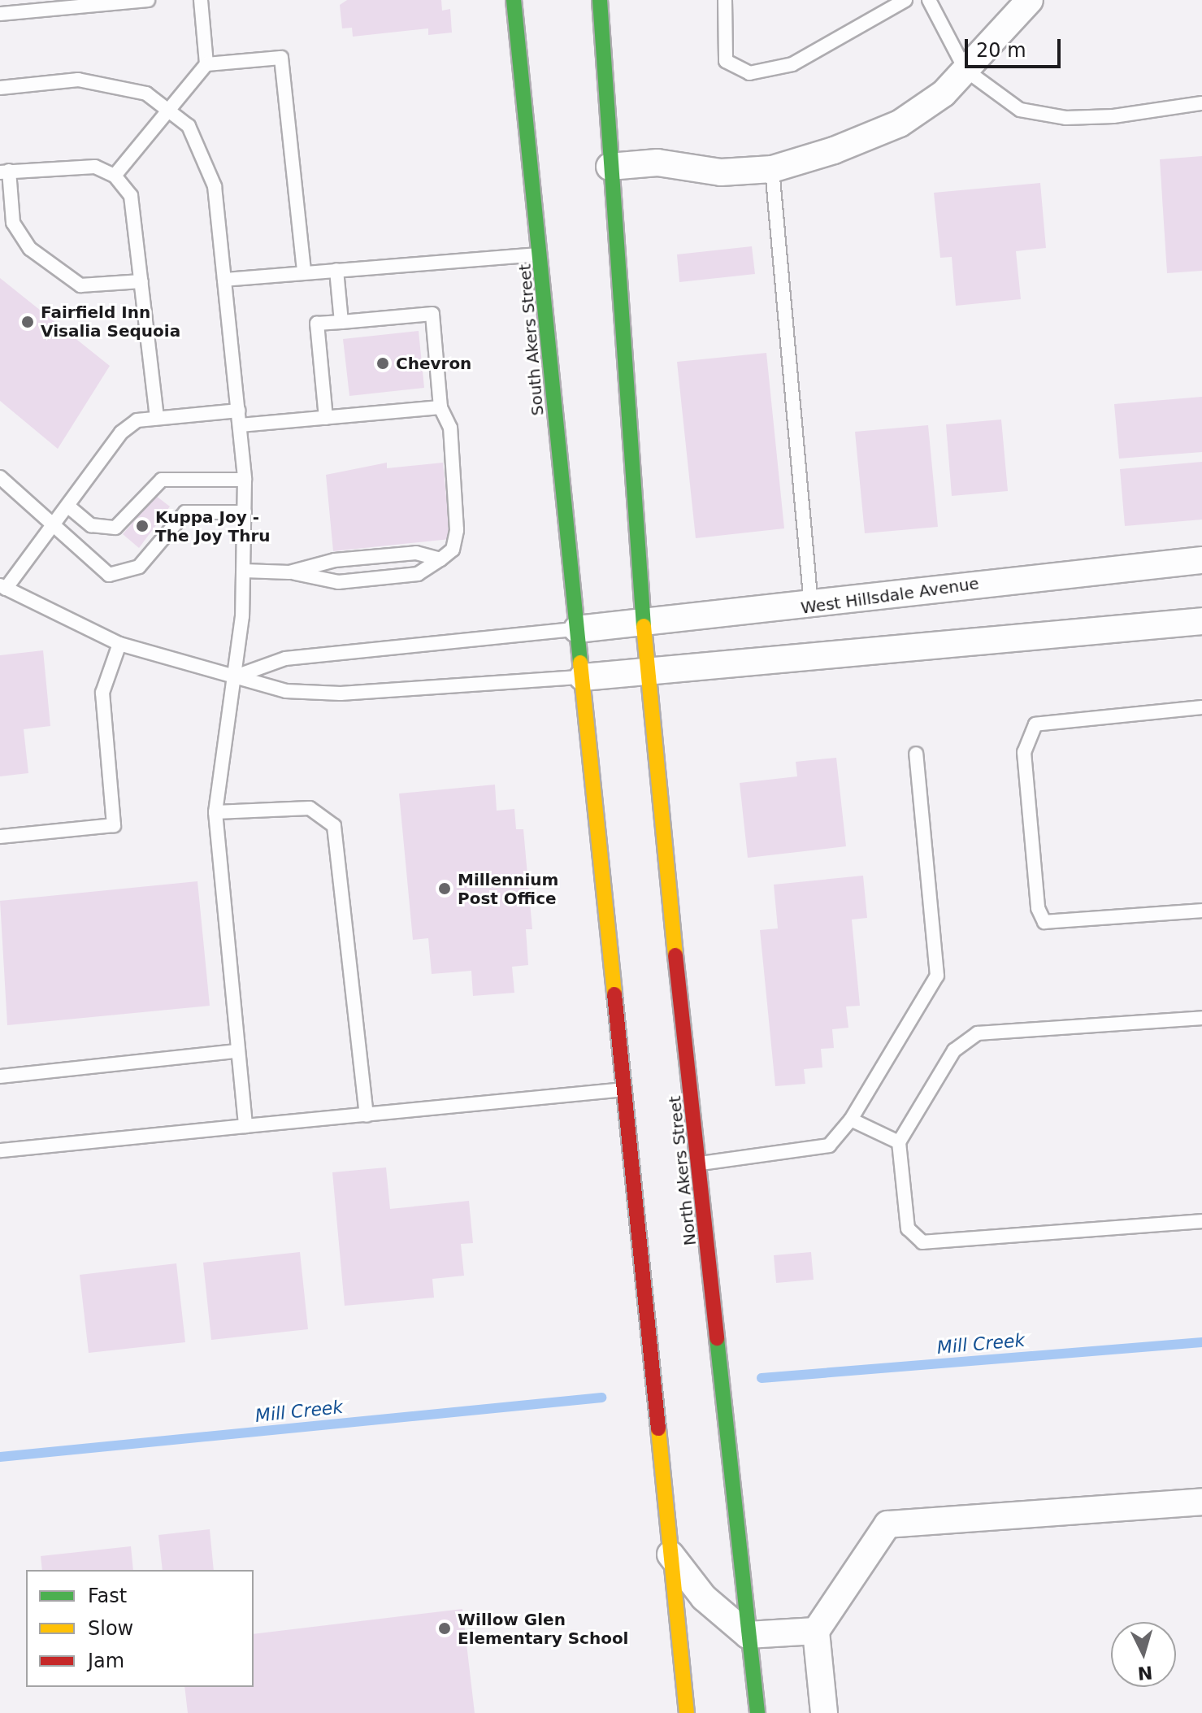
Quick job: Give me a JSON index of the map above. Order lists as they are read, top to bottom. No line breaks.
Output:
{"streets":{"main road":["South Akers Street","North Akers Street"],"street":["West Hillsdale Avenue"]},"crossings":[["South Akers Street","West Hillsdale Avenue"],["West Hillsdale Avenue","North Akers Street"]],"water":["Mill Creek"],"places":["Fairfield Inn Visalia Sequoia","Chevron","Kuppa Joy - The Joy Thru","Millennium Post Office","Willow Glen Elementary School"],"legend":["Fast","Slow","Jam"],"scale_bar":"20 m","north":"bottom"}
